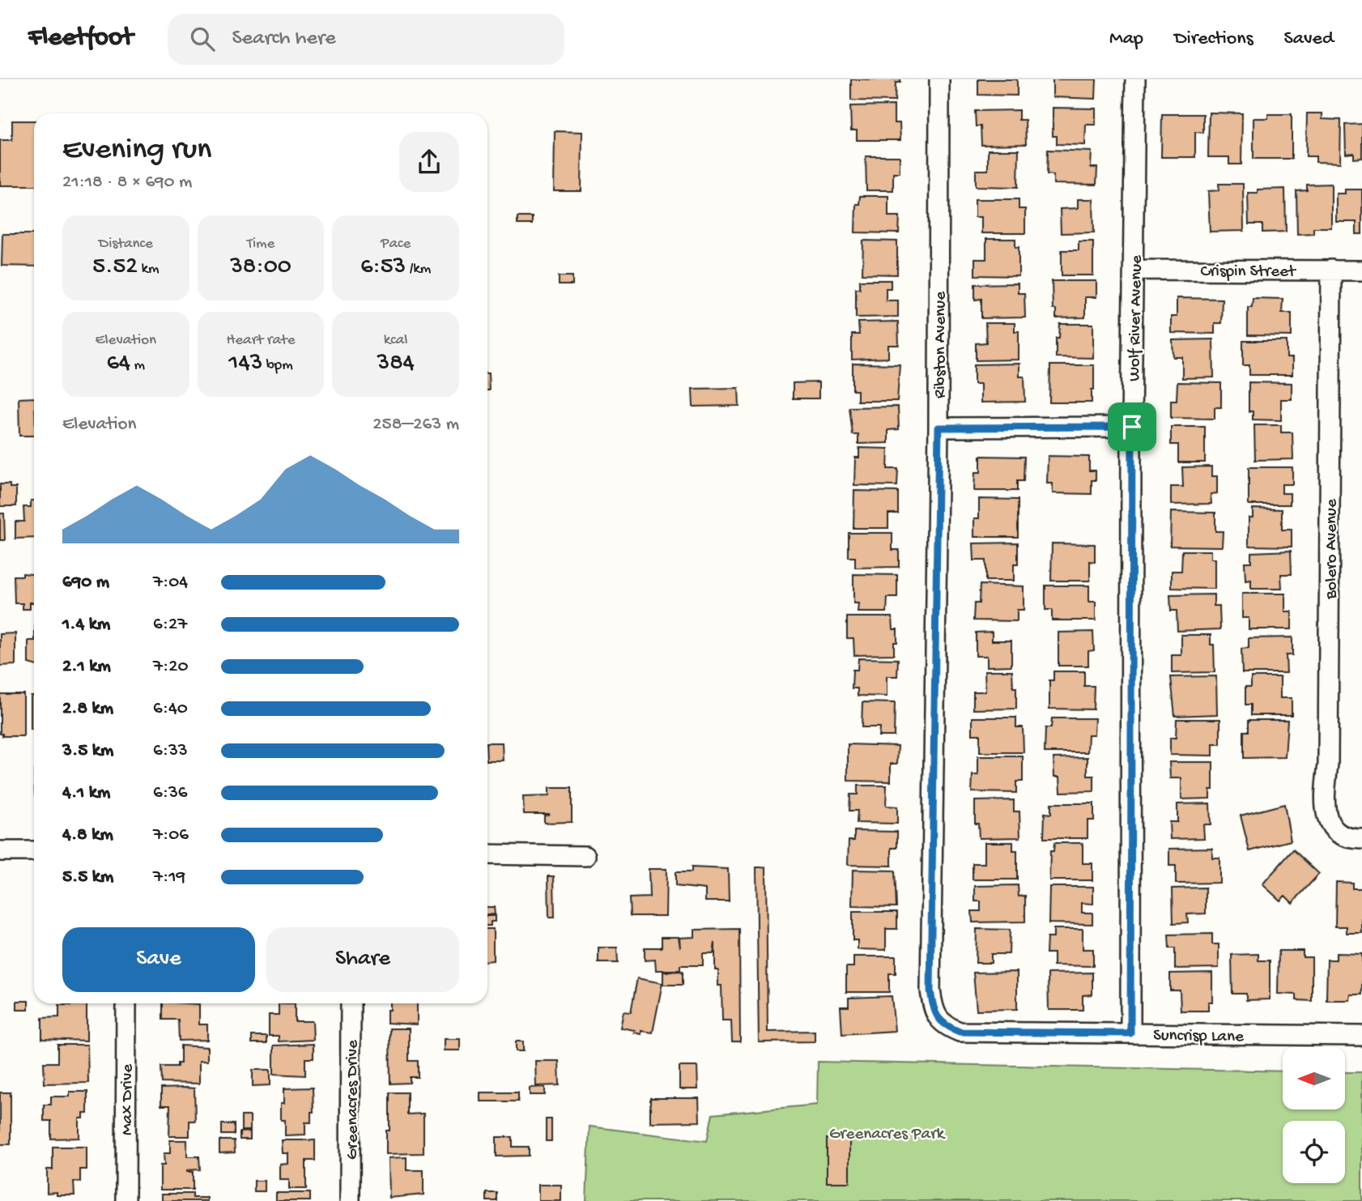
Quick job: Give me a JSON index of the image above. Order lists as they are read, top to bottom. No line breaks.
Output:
{"streets":{"street":["Crispin Street","Wolf River Avenue","Ribston Avenue","Bolero Avenue","Suncrisp Lane","Max Drive","Greenacres Drive"]},"crossings":[["Crispin Street","Wolf River Avenue"],["Crispin Street","Bolero Avenue"],["Wolf River Avenue","Suncrisp Lane"],["Ribston Avenue","Suncrisp Lane"]],"parks":["Greenacres Park"],"north":"left","page":{"header":"Fleetfoot","search":"Search here","nav":["Map","Directions","Saved"],"heading":["Evening run","21:18 · 8 × 690 m"],"stats":[["Distance","5.52 km"],["Time","38:00"],["Pace","6:53 /km"],["Elevation","64 m"],["Heart rate","143 bpm"],["kcal","384"]],"chart":["Elevation","258–263 m"],"list":[{"name":"690 m","note":"7:04"},{"name":"1.4 km","note":"6:27"},{"name":"2.1 km","note":"7:20"},{"name":"2.8 km","note":"6:40"},{"name":"3.5 km","note":"6:33"},{"name":"4.1 km","note":"6:36"},{"name":"4.8 km","note":"7:06"},{"name":"5.5 km","note":"7:19"}],"buttons":["Save","Share"]}}
